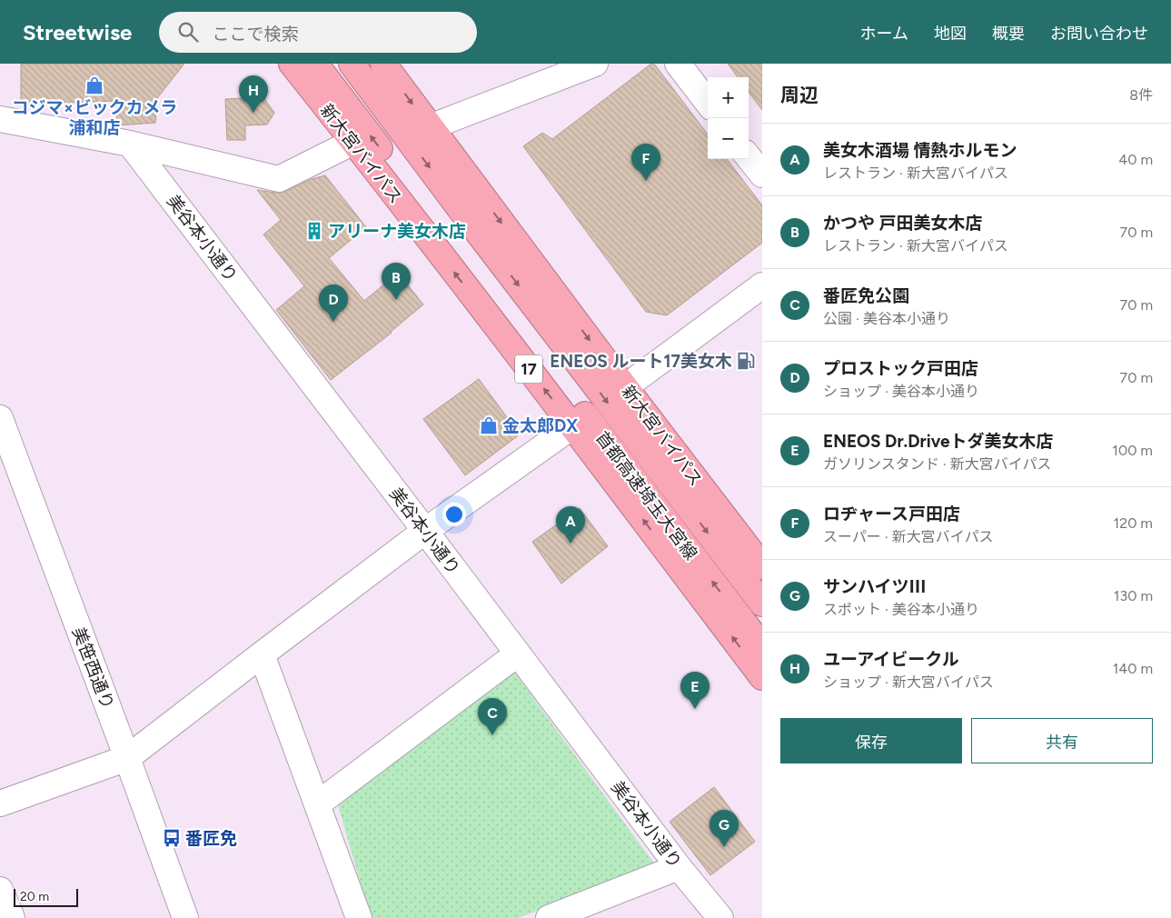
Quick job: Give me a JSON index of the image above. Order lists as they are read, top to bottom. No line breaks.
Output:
{"streets":{"highway":["新大宮バイパス","17","首都高速埼玉大宮線"],"street":["美谷本小通り","美笹西通り"]},"places":{"shop":["コジマ×ビックカメラ 浦和店","金太郎DX"],"building":["アリーナ美女木店"],"fuel station":["ENEOS ルート17美女木"],"bus stop":["番匠免"]},"scale_bar":"20 m","page":{"header":"Streetwise","search":"ここで検索","nav":["ホーム","地図","概要","お問い合わせ"],"heading":["周辺","8件"],"pins":["H","F","B","D","A","E","C","G"],"map_buttons":["+","−"],"list":[{"mark":"A","name":"美女木酒場 情熱ホルモン","note":"レストラン · 新大宮バイパス","value":"40 m"},{"mark":"B","name":"かつや 戸田美女木店","note":"レストラン · 新大宮バイパス","value":"70 m"},{"mark":"C","name":"番匠免公園","note":"公園 · 美谷本小通り","value":"70 m"},{"mark":"D","name":"プロストック戸田店","note":"ショップ · 美谷本小通り","value":"70 m"},{"mark":"E","name":"ENEOS Dr.Driveトダ美女木店","note":"ガソリンスタンド · 新大宮バイパス","value":"100 m"},{"mark":"F","name":"ロヂャース戸田店","note":"スーパー · 新大宮バイパス","value":"120 m"},{"mark":"G","name":"サンハイツⅢ","note":"スポット · 美谷本小通り","value":"130 m"},{"mark":"H","name":"ユーアイビークル","note":"ショップ · 新大宮バイパス","value":"140 m"}],"buttons":["保存","共有"],"scale":"20 m"}}
